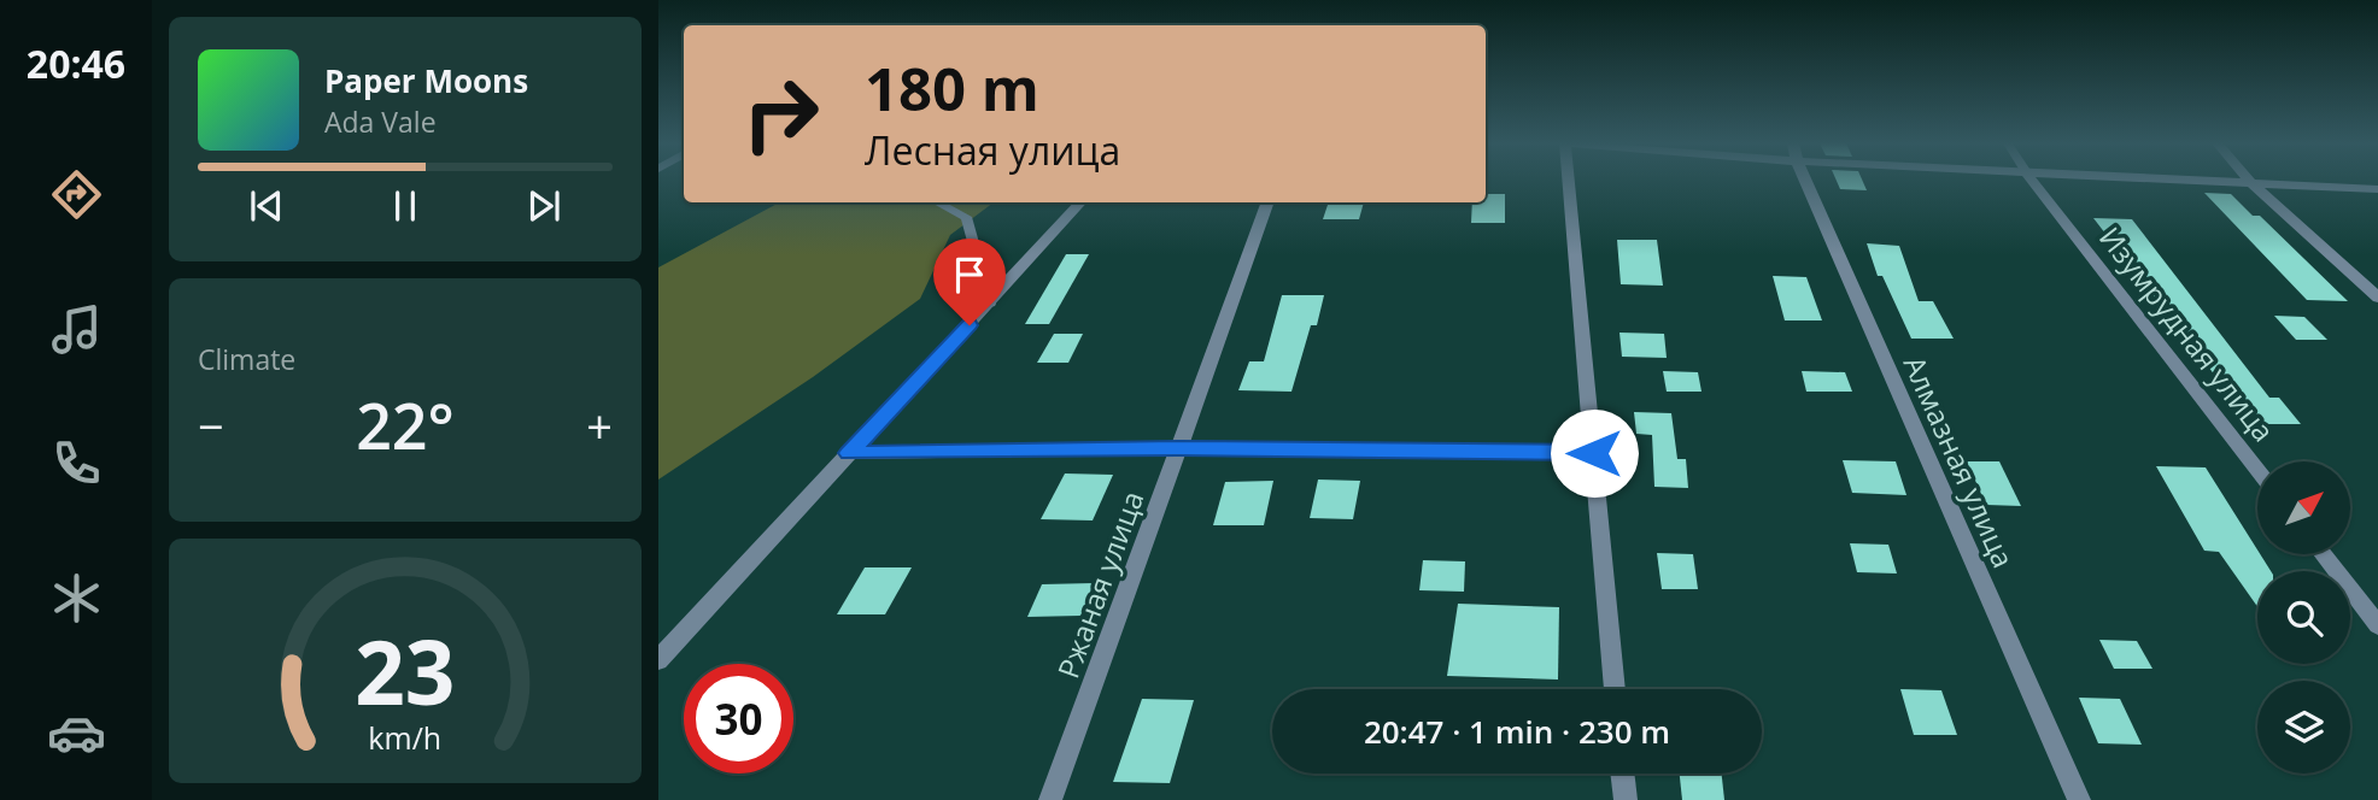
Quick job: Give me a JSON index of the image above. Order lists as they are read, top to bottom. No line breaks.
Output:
{"streets":{"street":["Изумрудная улица","Алмазная улица","Ржаная улица"]},"north":"top right","page":{"tabs":"20:46","turn":["180 m","Лесная улица"],"song":["Paper Moons","Ada Vale"],"tile":"Climate","heat":["−","22°","+"],"limit":"30","trip":"20:47 · 1 min · 230 m","gauge":["23","km/h"]}}
